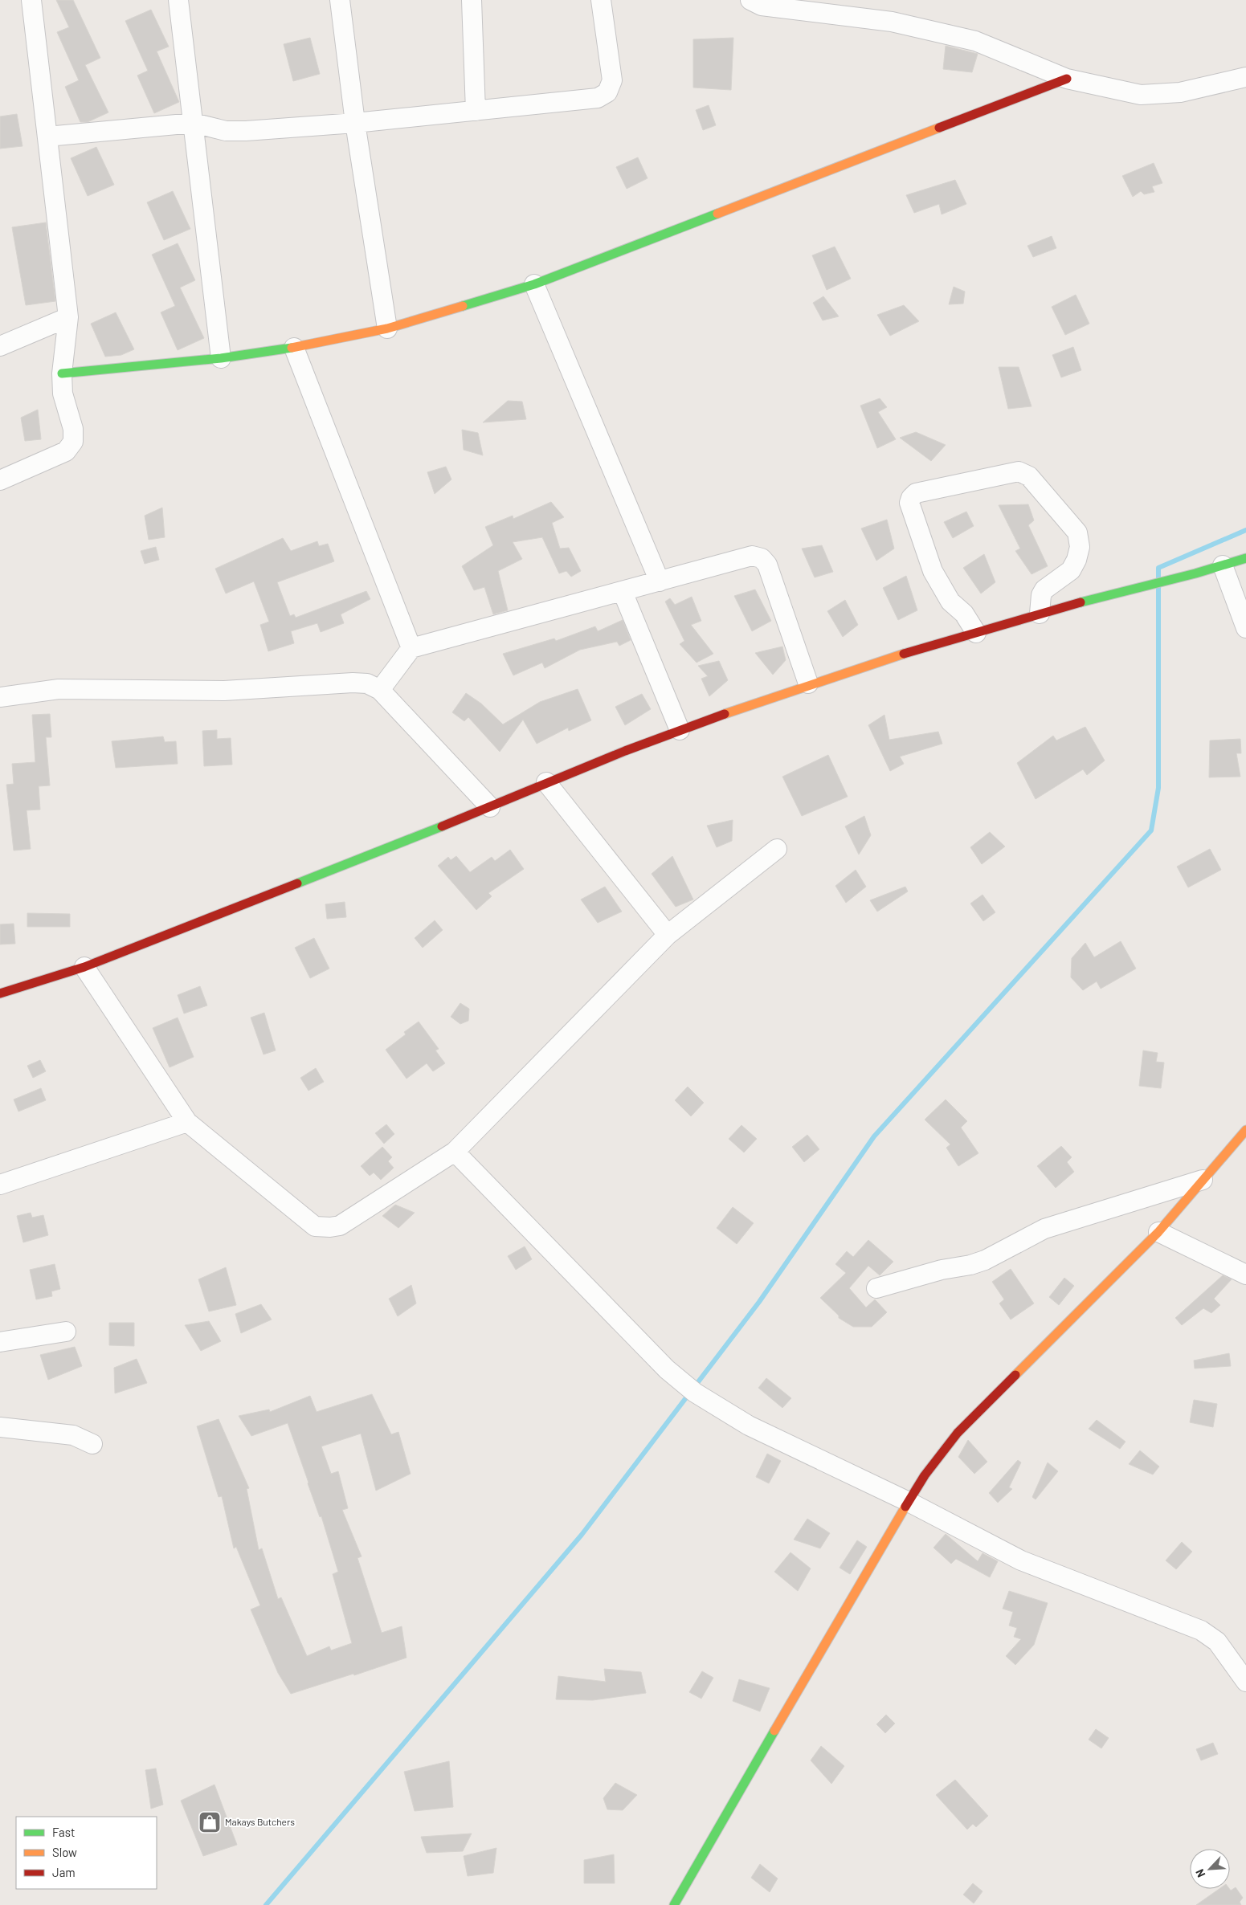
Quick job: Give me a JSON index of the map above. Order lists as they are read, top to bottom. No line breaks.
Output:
{"places":{"shop":["Makays Butchers"]},"legend":["Fast","Slow","Jam"],"north":"bottom left"}
